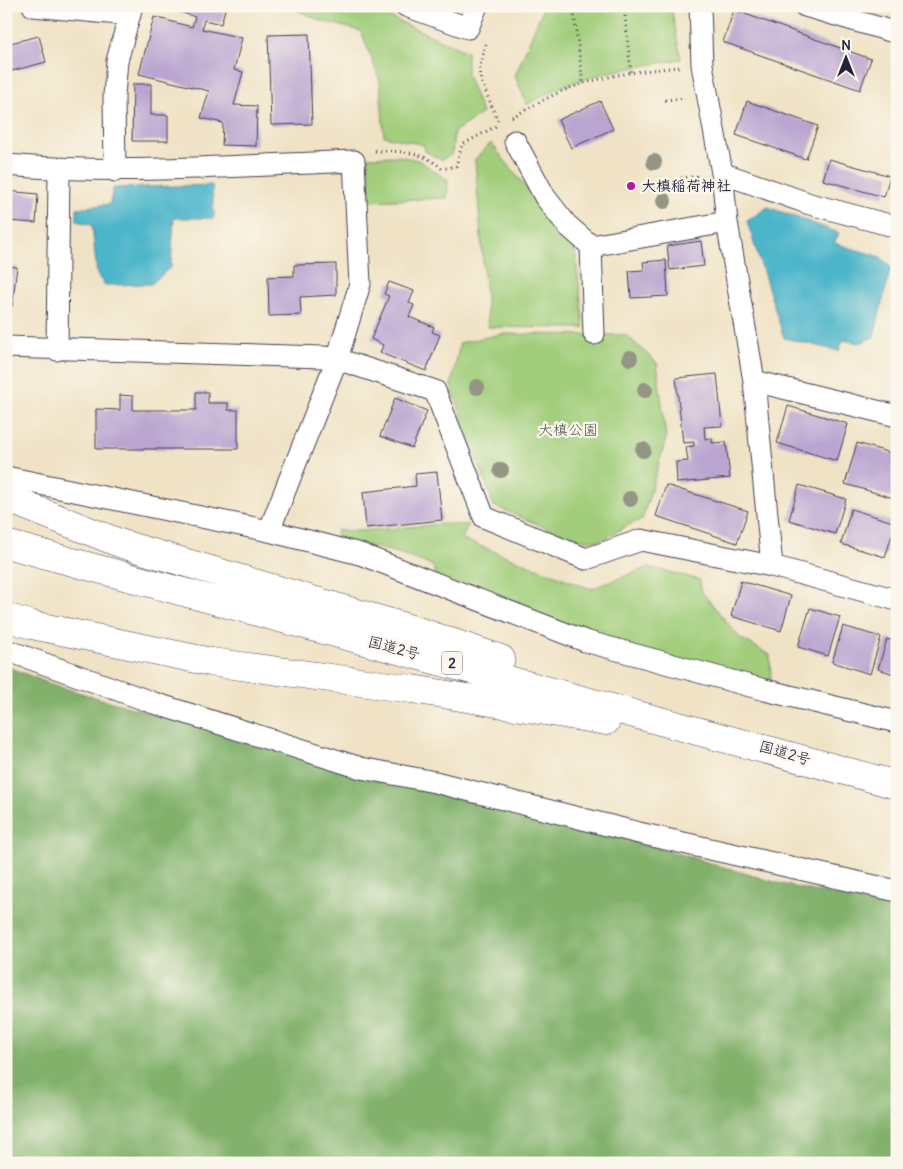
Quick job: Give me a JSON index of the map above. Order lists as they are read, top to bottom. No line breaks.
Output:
{"streets":{"highway":["国道2号","2"]},"parks":["大槙公園"],"places":["大槙稲荷神社"],"north":"top"}
